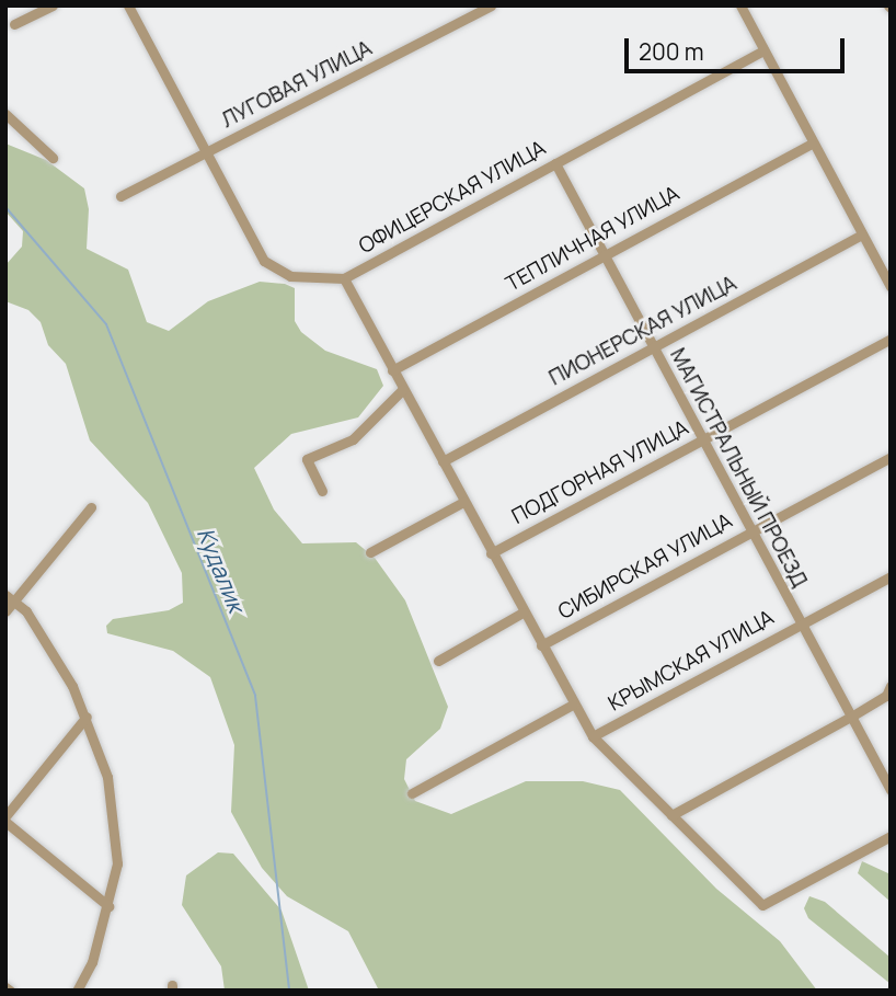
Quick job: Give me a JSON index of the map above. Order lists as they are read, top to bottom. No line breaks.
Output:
{"streets":{"street":["ЛУГОВАЯ УЛИЦА","ОФИЦЕРСКАЯ УЛИЦА","ТЕПЛИЧНАЯ УЛИЦА","ПИОНЕРСКАЯ УЛИЦА","МАГИСТРАЛЬНЫЙ ПРОЕЗД","ПОДГОРНАЯ УЛИЦА","СИБИРСКАЯ УЛИЦА","КРЫМСКАЯ УЛИЦА"]},"crossings":[["ЛУГОВАЯ УЛИЦА","ОФИЦЕРСКАЯ УЛИЦА"],["ОФИЦЕРСКАЯ УЛИЦА","МАГИСТРАЛЬНЫЙ ПРОЕЗД"],["ТЕПЛИЧНАЯ УЛИЦА","МАГИСТРАЛЬНЫЙ ПРОЕЗД"],["ПИОНЕРСКАЯ УЛИЦА","МАГИСТРАЛЬНЫЙ ПРОЕЗД"],["МАГИСТРАЛЬНЫЙ ПРОЕЗД","ПОДГОРНАЯ УЛИЦА"],["МАГИСТРАЛЬНЫЙ ПРОЕЗД","СИБИРСКАЯ УЛИЦА"],["МАГИСТРАЛЬНЫЙ ПРОЕЗД","КРЫМСКАЯ УЛИЦА"]],"water":["Кудалик"],"scale_bar":"200 m"}
